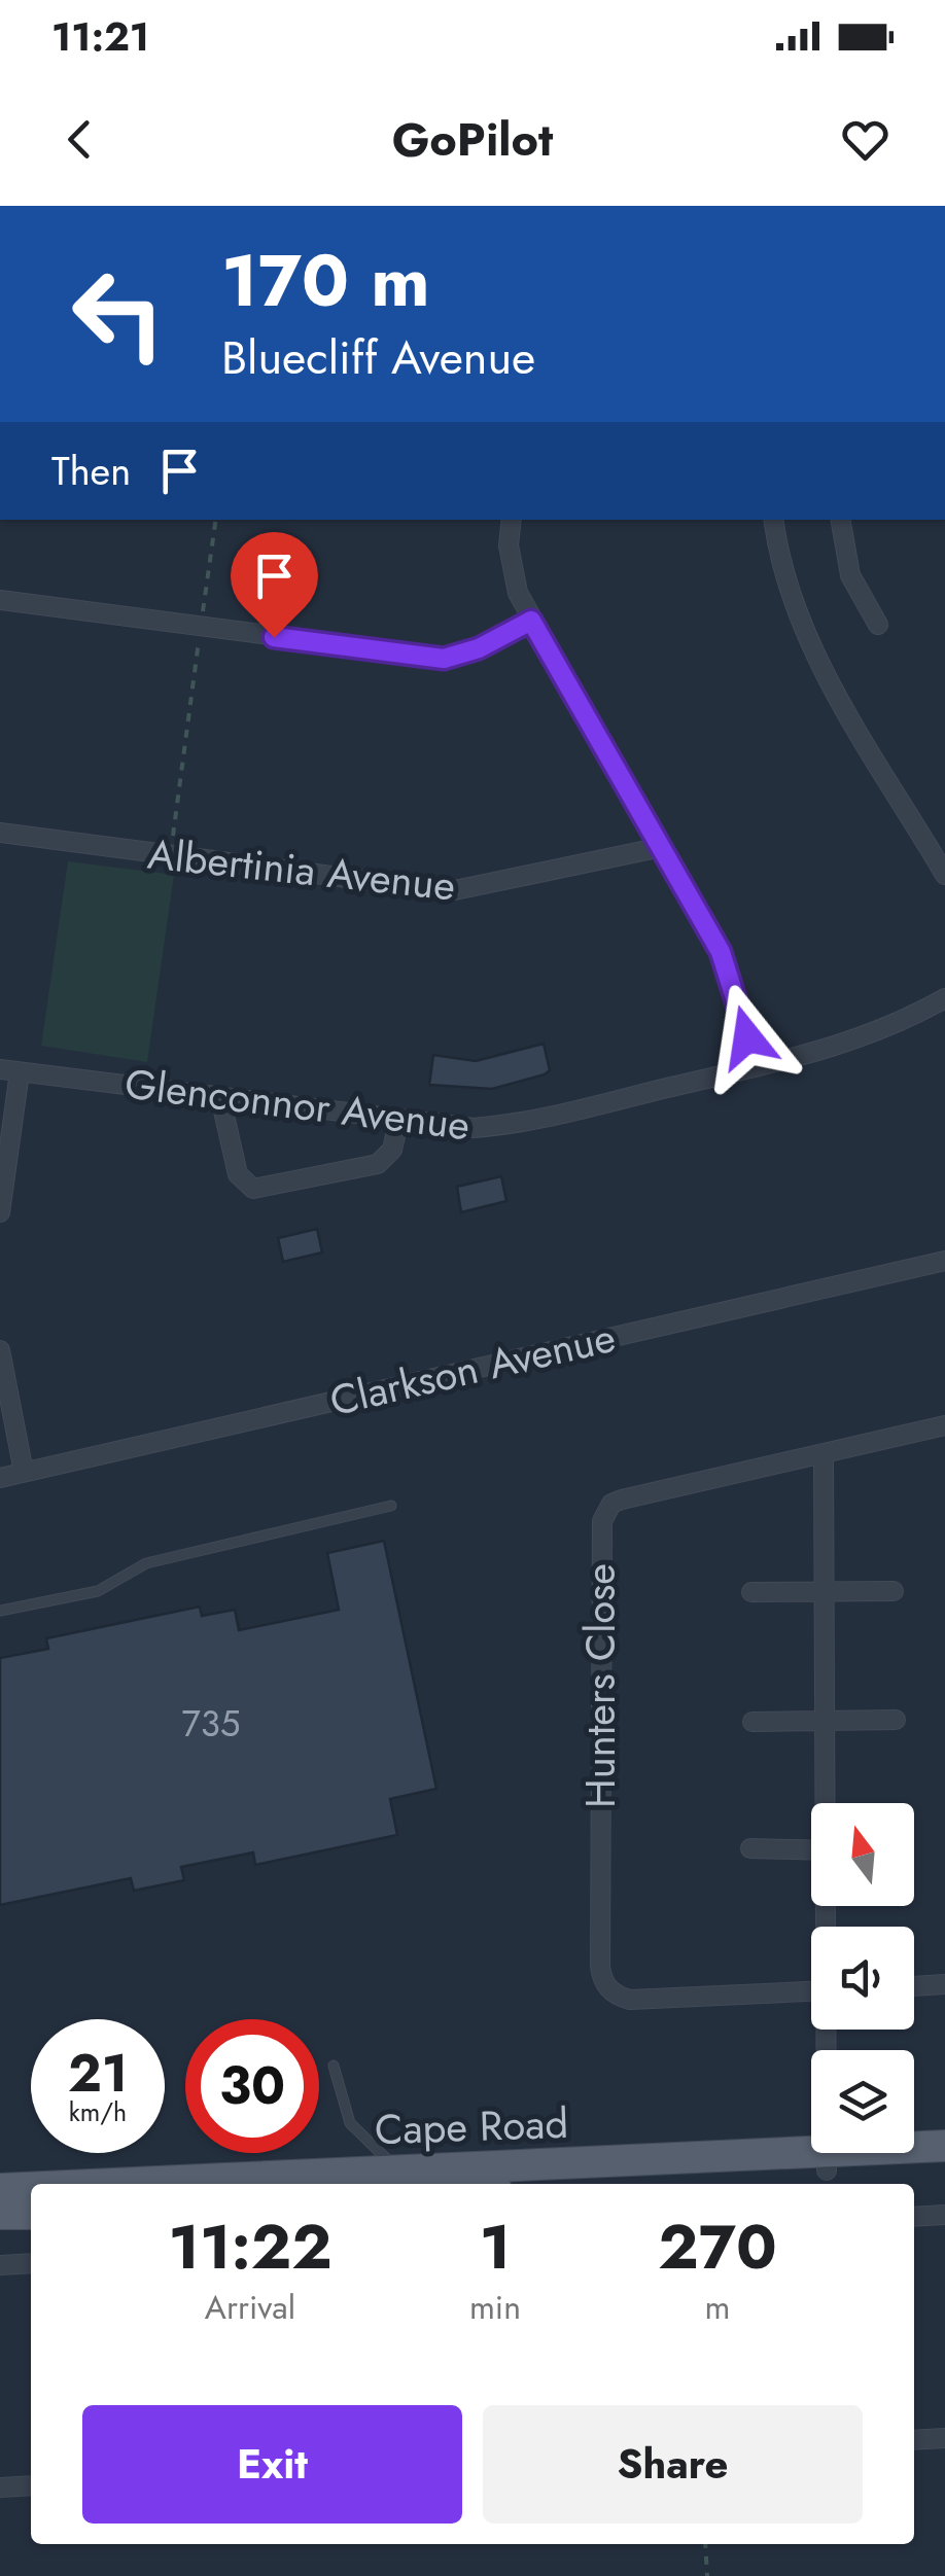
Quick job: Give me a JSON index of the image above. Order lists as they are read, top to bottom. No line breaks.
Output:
{"streets":{"main road":["Cape Road"],"street":["Albertinia Avenue","Glenconnor Avenue","Clarkson Avenue","Hunters Close"]},"house_numbers":["735"],"north":"top","page":{"status":"11:21","header":"GoPilot","turn":["170 m","Bluecliff Avenue"],"then":"Then","speed":"21 km/h","limit":"30","eta":["11:22","Arrival","1","min","270","m"],"buttons":["Exit","Share"]}}
